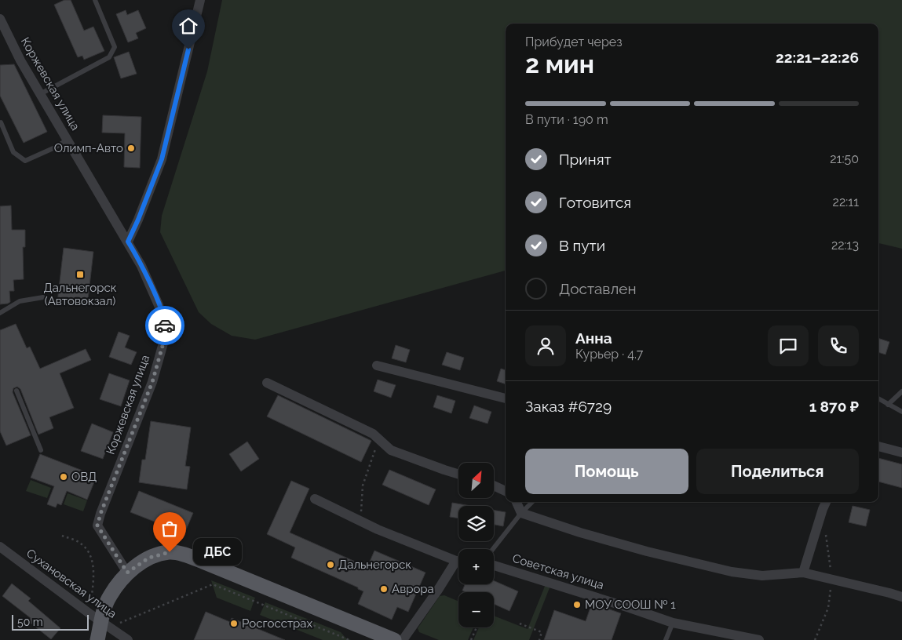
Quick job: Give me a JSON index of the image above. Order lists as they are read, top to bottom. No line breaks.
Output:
{"streets":{"street":["Коржевская улица","Советская улица","Сухановская улица"]},"places":{"other":["Олимп-Авто","ОВД","ДБС","Дальнегорск","Аврора","МОУ СООШ № 1","Росгосстрах"],"transit":["Дальнегорск (Автовокзал)"]},"scale_bar":"50 m","north":"top right","page":{"heading":["2 мин","Прибудет через","22:21–22:26"],"panel":["Анна","Курьер · 4.7","Заказ #6729","1 870 ₽"],"bar":"В пути · 190 m","list":[["Принят","21:50"],["Готовится","22:11"],["В пути","22:13"],"Доставлен"],"buttons":["Помощь","Поделиться"],"map_buttons":["+","−"],"bubble":"ДБС","scale":"50 m"}}
